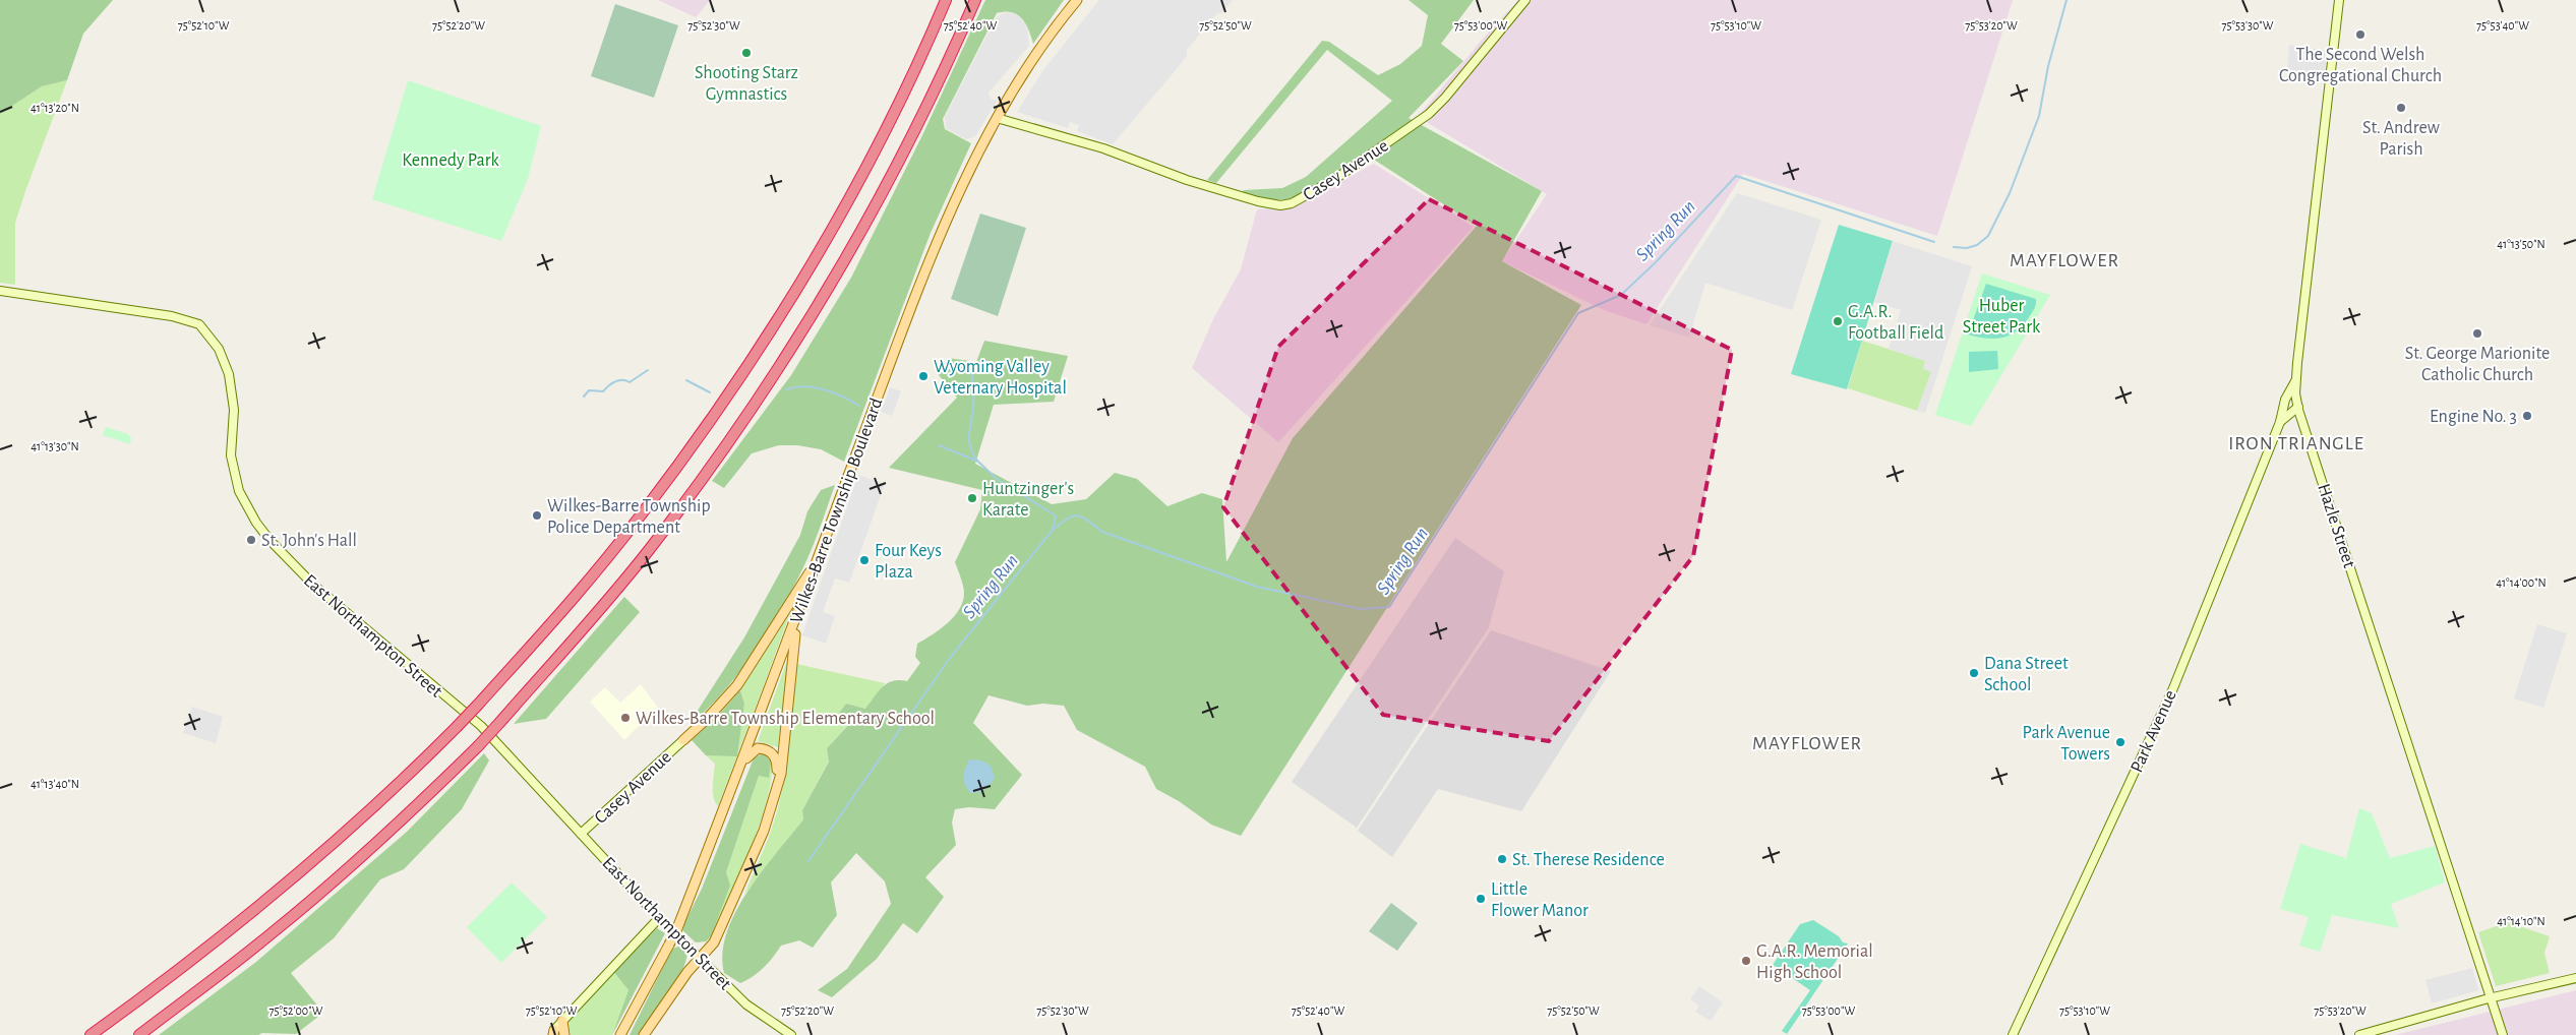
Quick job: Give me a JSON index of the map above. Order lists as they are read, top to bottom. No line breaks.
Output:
{"streets":{"main road":["Casey Avenue","Wilkes-Barre Township Boulevard","Hazle Street","East Northampton Street","Park Avenue"]},"crossings":[["Casey Avenue","Wilkes-Barre Township Boulevard"],["Casey Avenue","East Northampton Street"],["Hazle Street","Park Avenue"]],"districts":["MAYFLOWER","IRON TRIANGLE","MAYFLOWER"],"water":["Spring Run"],"parks":["Kennedy Park","Huber Street Park"],"places":["The Second Welsh Congregational Church","Shooting Starz Gymnastics","St. Andrew Parish","G.A.R. Football Field","St. George Marionite Catholic Church","Wyoming Valley Veternary Hospital","Engine No. 3","Huntzinger's Karate","Wilkes-Barre Township Police Department","St. John's Hall","Four Keys Plaza","Dana Street School","Wilkes-Barre Township Elementary School","Park Avenue Towers","St. Therese Residence","Little Flower Manor","G.A.R. Memorial High School"],"coordinates":["75°53'40\"W","75°52'10\"W","75°52'20\"W","75°52'30\"W","75°52'40\"W","75°52'50\"W","75°53'00\"W","75°53'10\"W","75°53'20\"W","75°53'30\"W","41°13'20\"N","41°13'50\"N","41°13'30\"N","41°14'00\"N","41°13'40\"N","41°14'10\"N","75°52'00\"W"]}
